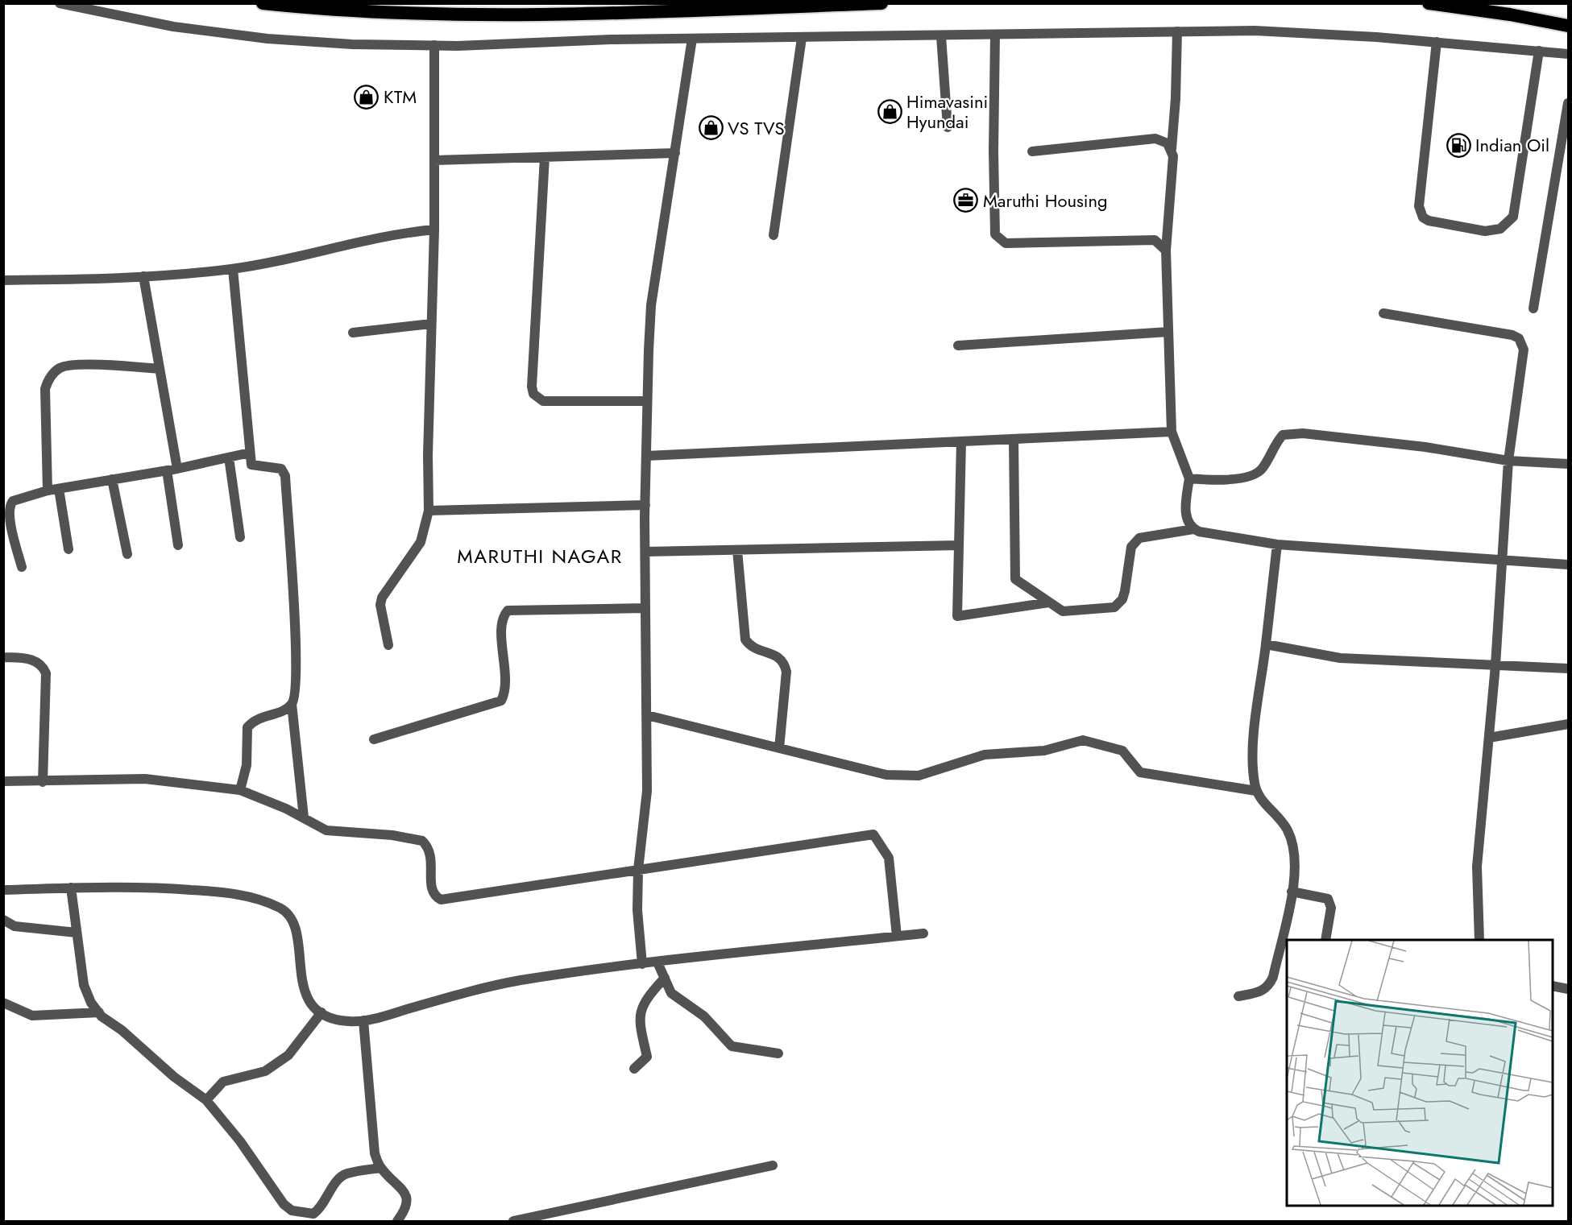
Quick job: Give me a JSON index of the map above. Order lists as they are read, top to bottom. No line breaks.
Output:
{"districts":["MARUTHI NAGAR"],"places":{"shop":["KTM","Himavasini Hyundai","VS TVS"],"fuel station":["Indian Oil"],"office":["Maruthi Housing"]}}
